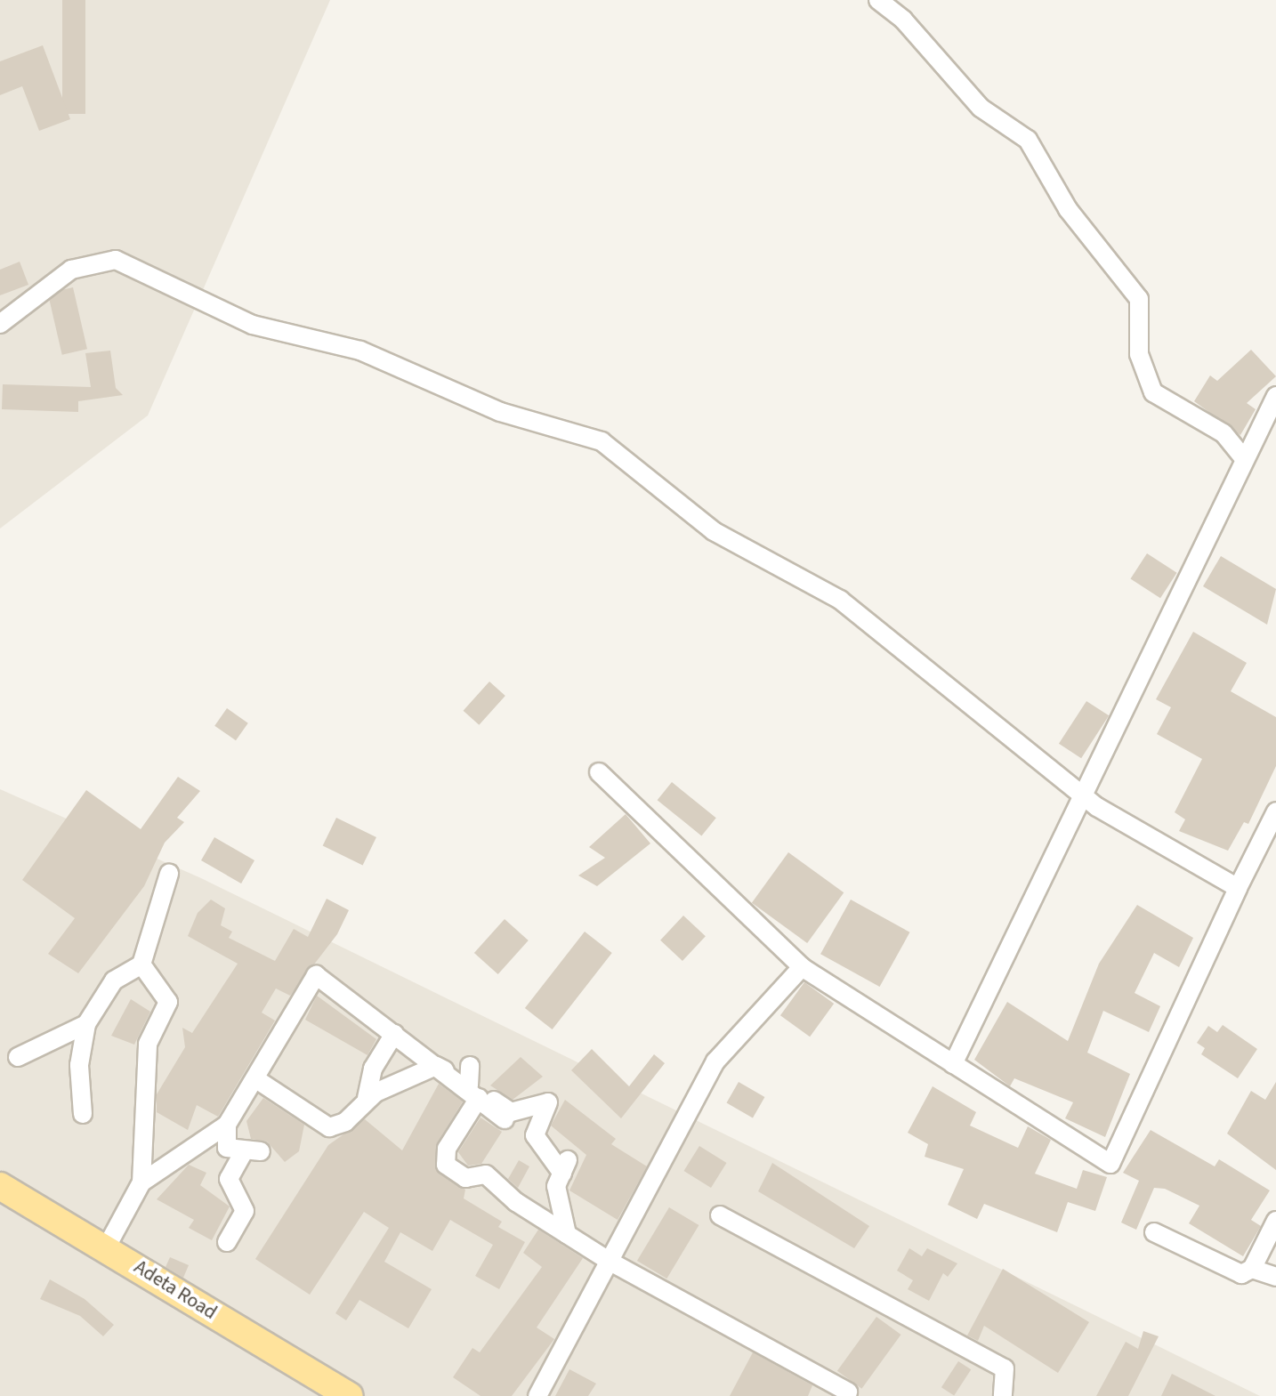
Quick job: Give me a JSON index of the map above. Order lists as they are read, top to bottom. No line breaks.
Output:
{"streets":{"main road":["Adeta Road"]}}
